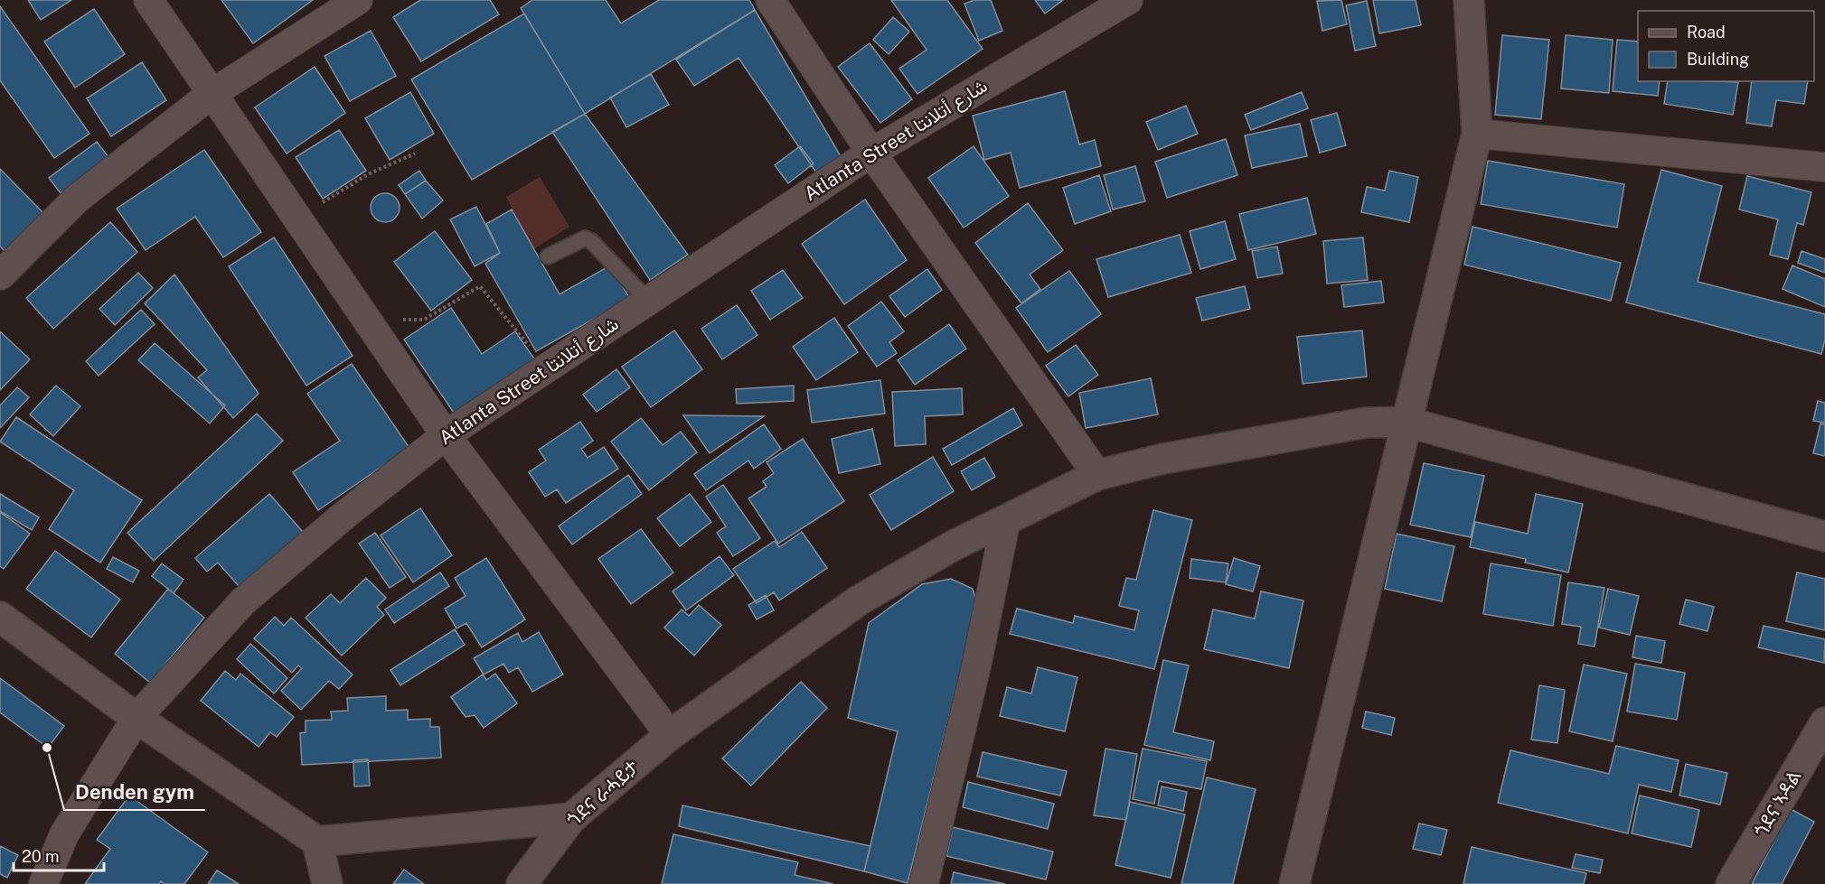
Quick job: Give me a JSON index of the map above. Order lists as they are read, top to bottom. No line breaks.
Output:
{"streets":{"street":["Atlanta Street شارع أتلانتا","ጎደና ራሓይታ","ጎደና ኣዳል"]},"places":["Denden gym"],"legend":["Road","Building"],"scale_bar":"20 m"}
